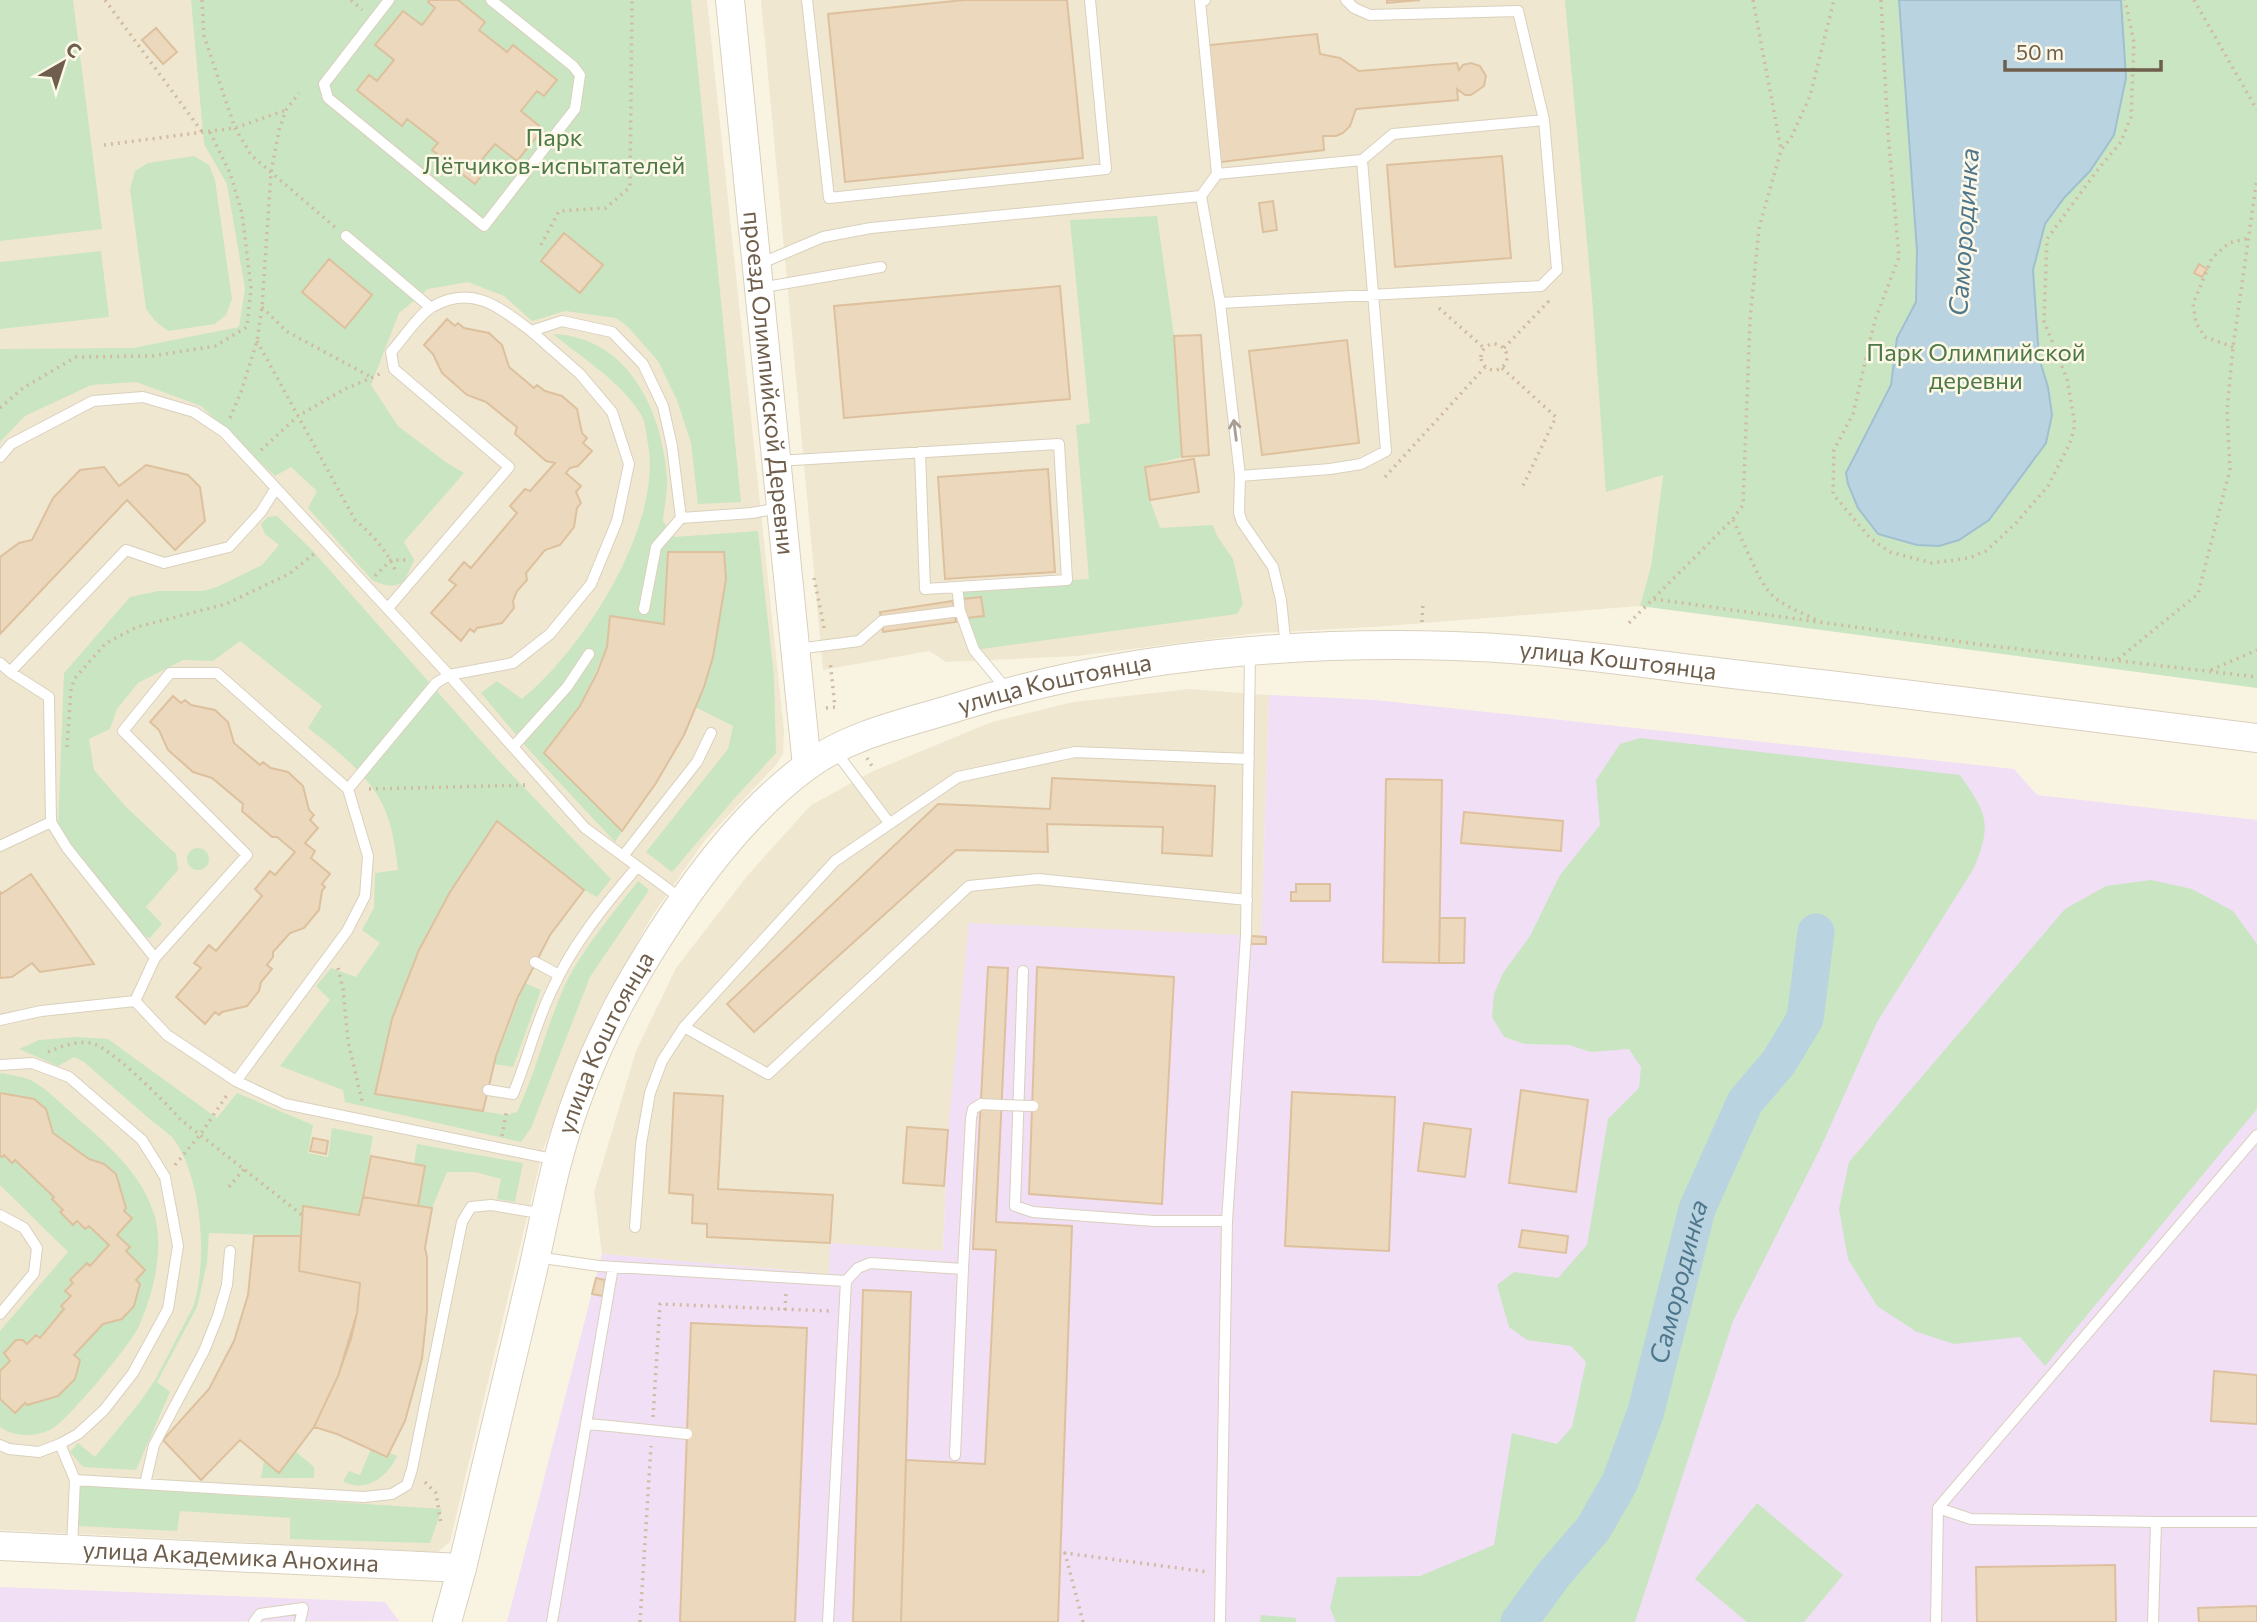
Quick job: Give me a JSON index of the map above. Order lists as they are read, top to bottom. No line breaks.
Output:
{"streets":{"street":["проезд Олимпийской Деревни","улица Коштоянца","улица Академика Анохина"]},"crossings":[["проезд Олимпийской Деревни","улица Коштоянца"],["улица Коштоянца","улица Академика Анохина"]],"water":["Самородинка"],"parks":["Парк Лётчиков-испытателей","Парк Олимпийской деревни"],"scale_bar":"50 m","north":"top right"}
